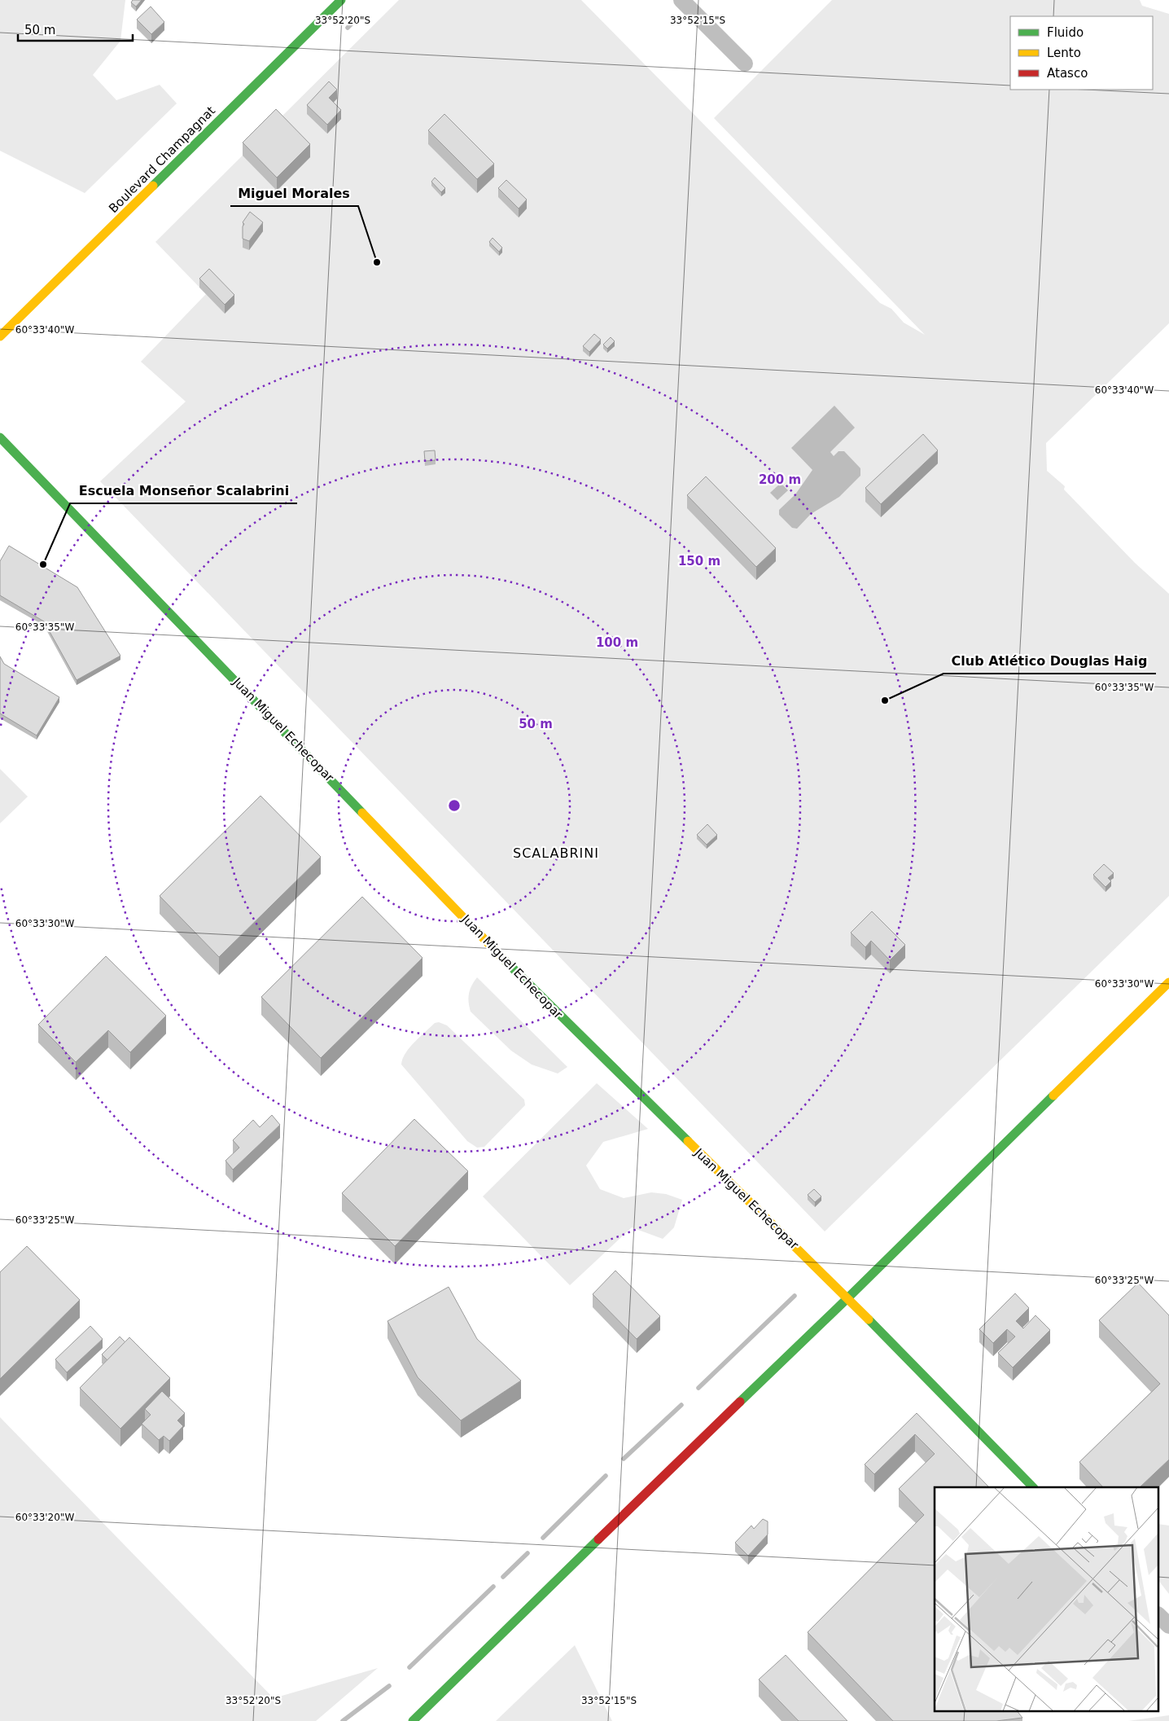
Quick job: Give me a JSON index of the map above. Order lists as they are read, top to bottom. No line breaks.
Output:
{"streets":{"main road":["Boulevard Champagnat","Juan Miguel Echecopar"]},"districts":["SCALABRINI"],"places":["Miguel Morales","Escuela Monseñor Scalabrini","Club Atlético Douglas Haig"],"legend":["Fluido","Lento","Atasco"],"scale_bar":"50 m","coordinates":["33°52'20\"S","33°52'15\"S","60°33'40\"W","60°33'35\"W","60°33'30\"W","60°33'25\"W","60°33'20\"W"],"rings":["200 m","150 m","100 m","50 m"]}
